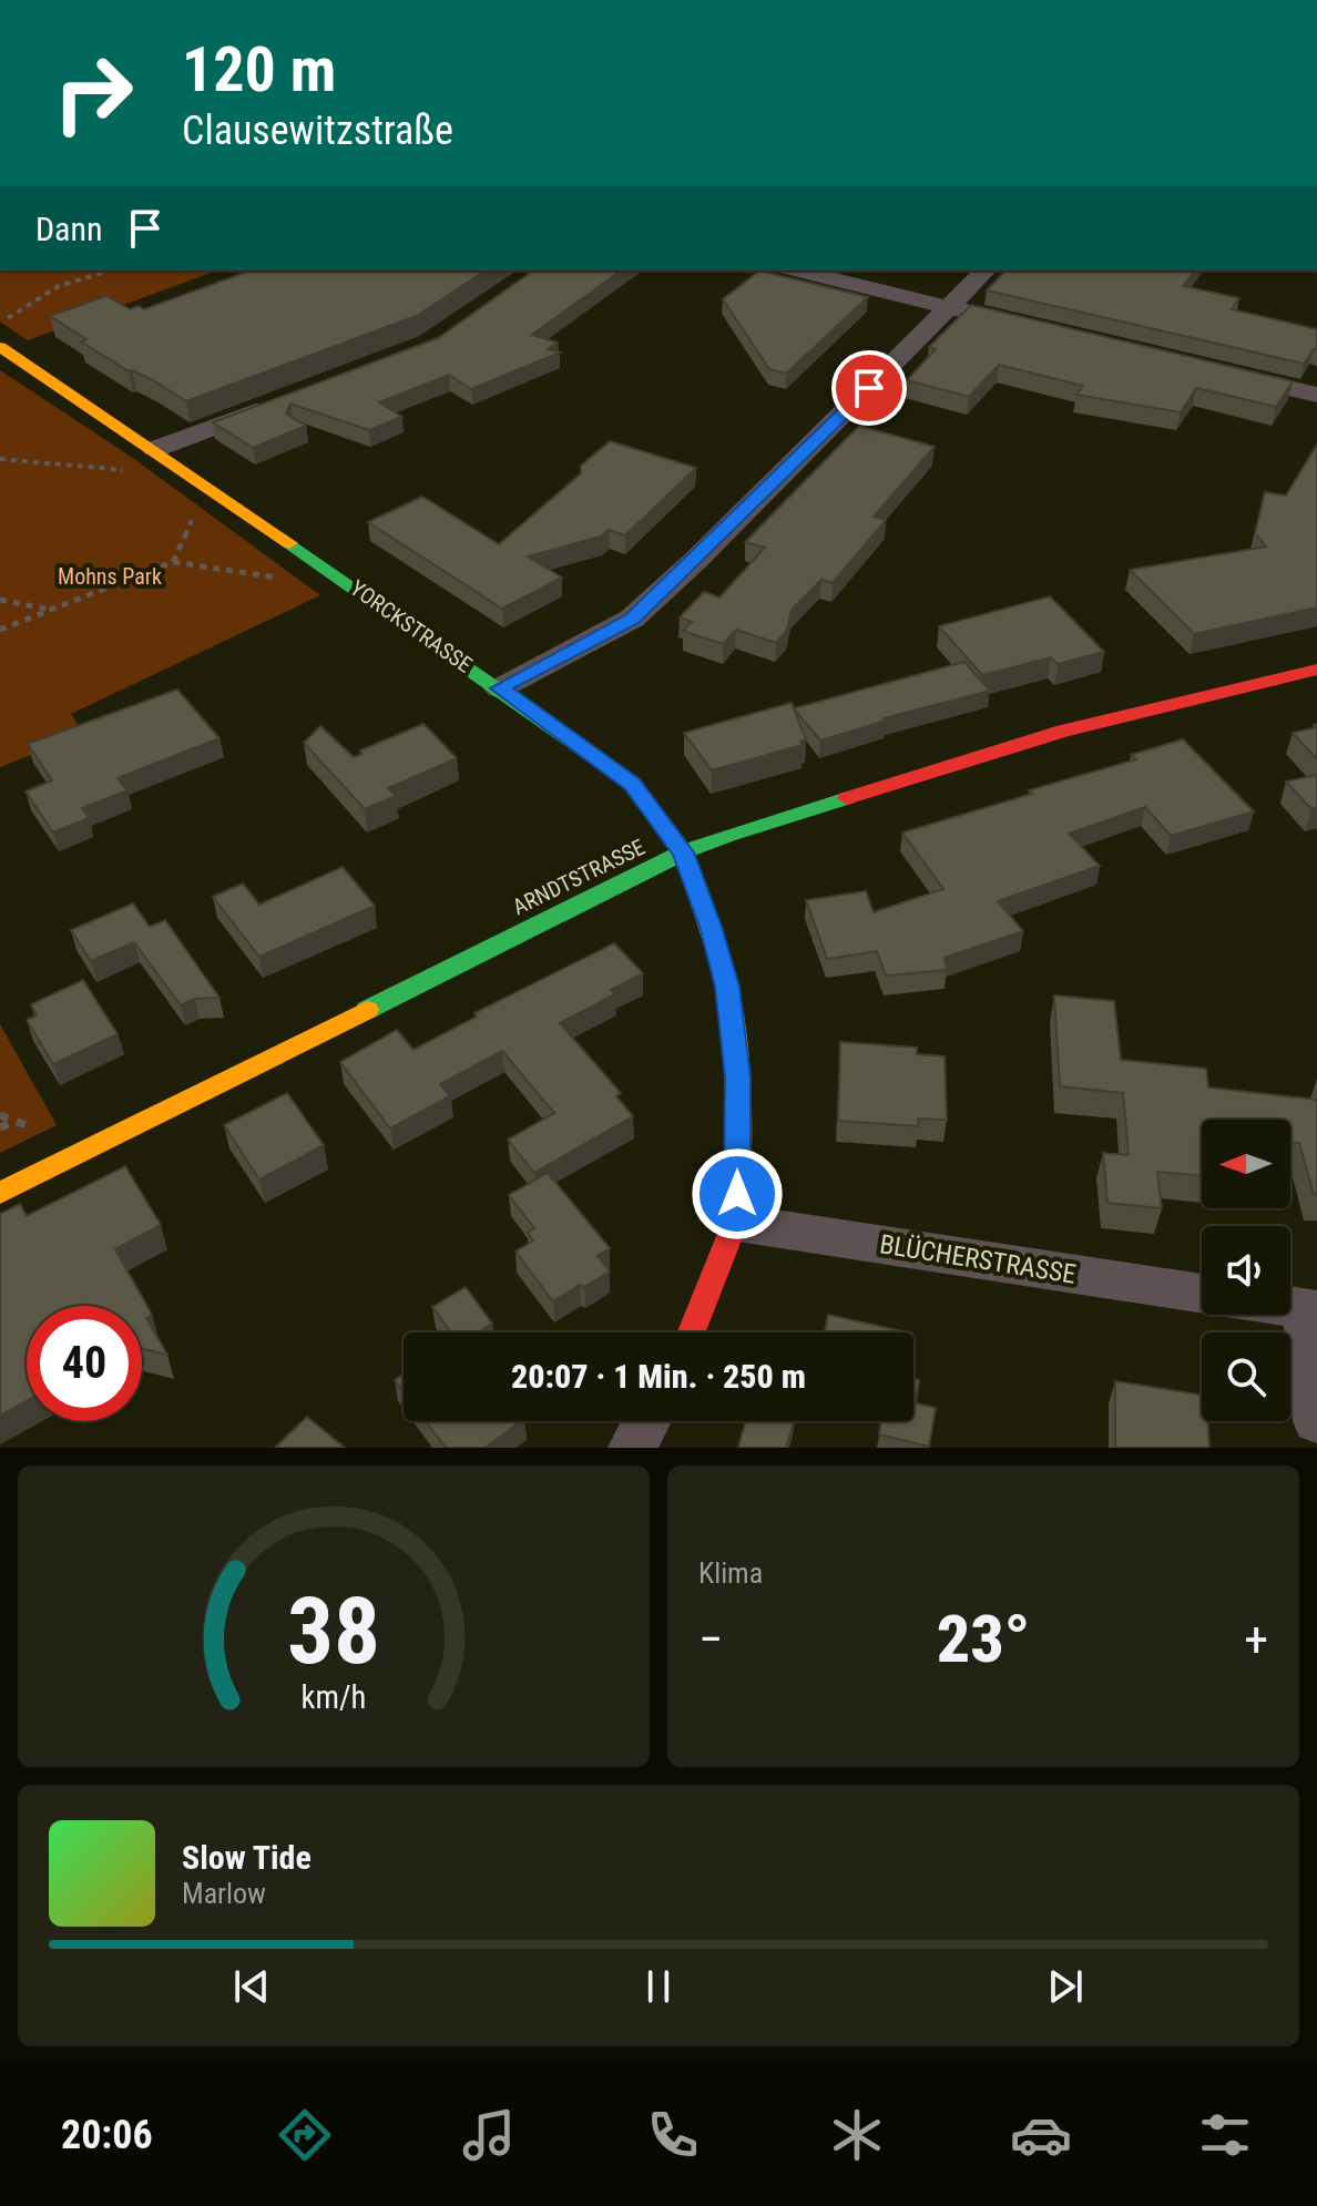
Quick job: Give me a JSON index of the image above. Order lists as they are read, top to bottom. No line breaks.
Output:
{"streets":{"street":["YORCKSTRASSE","ARNDTSTRASSE","BLÜCHERSTRASSE"]},"crossings":[["YORCKSTRASSE","ARNDTSTRASSE"],["YORCKSTRASSE","BLÜCHERSTRASSE"]],"parks":["Mohns Park"],"north":"left","page":{"turn":["120 m","Clausewitzstraße"],"then":"Dann","limit":"40","trip":"20:07 · 1 Min. · 250 m","tile":"Klima","heat":["−","23°","+"],"song":["Slow Tide","Marlow"],"tabs":"20:06","gauge":["38","km/h"]}}
